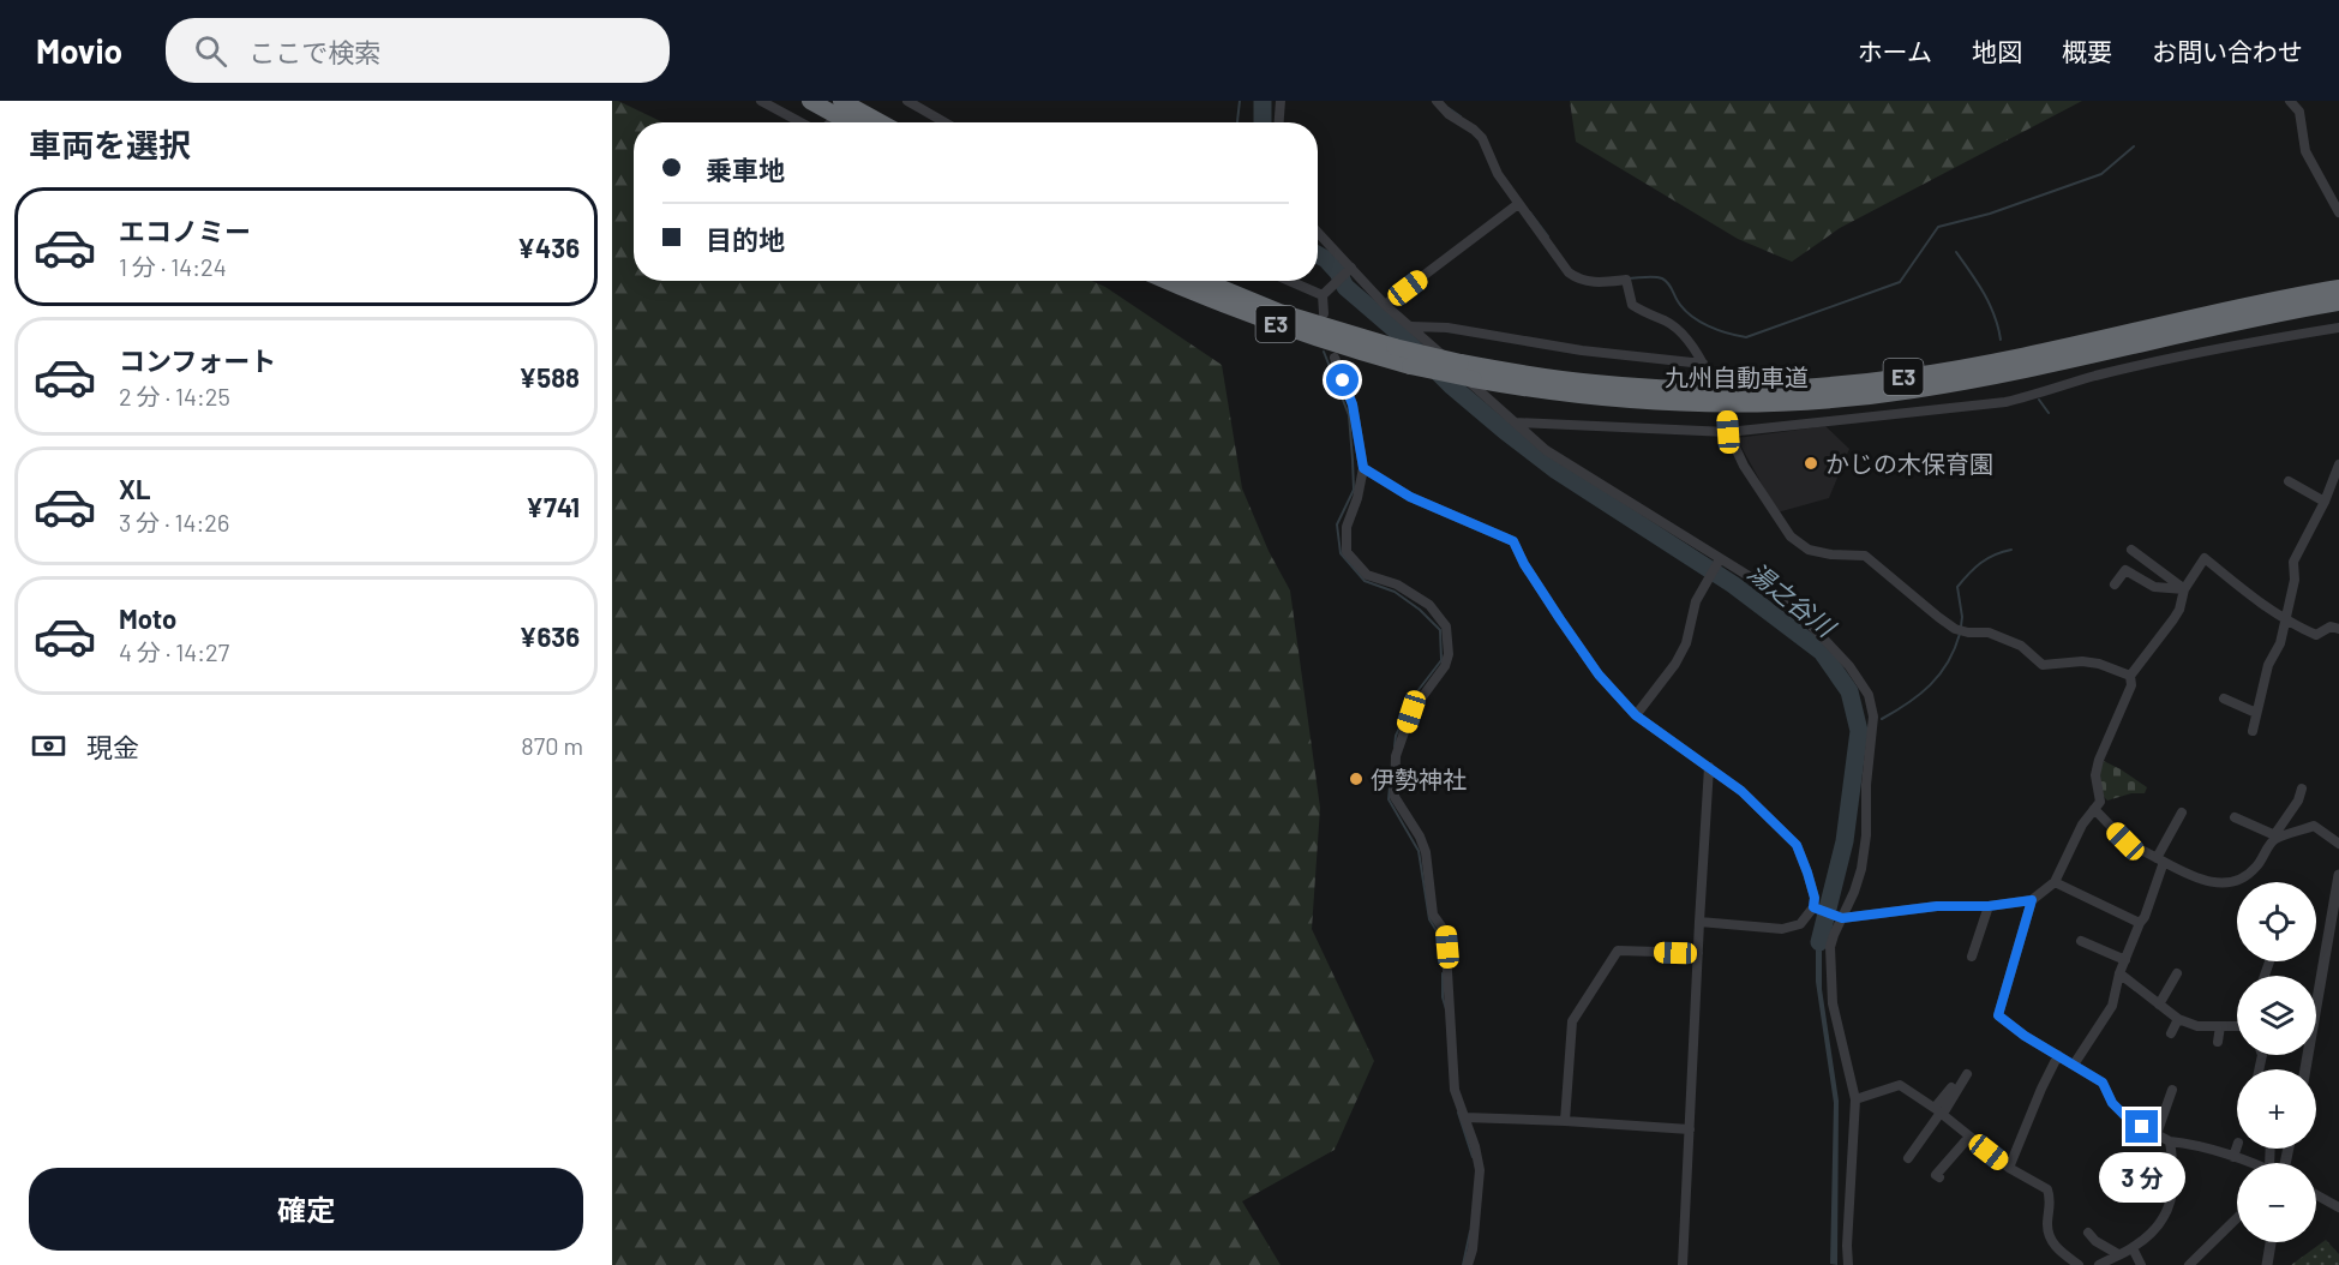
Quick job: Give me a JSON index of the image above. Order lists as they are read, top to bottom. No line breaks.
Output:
{"streets":{"highway":["E3","九州自動車道"]},"water":["湯之谷川"],"places":["かじの木保育園","伊勢神社"],"page":{"header":"Movio","search":"ここで検索","nav":["ホーム","地図","概要","お問い合わせ"],"heading":"車両を選択","banner":["乗車地","目的地"],"list":[{"name":"エコノミー","note":"1 分 · 14:24","value":"¥436"},{"name":"コンフォート","note":"2 分 · 14:25","value":"¥588"},{"name":"XL","note":"3 分 · 14:26","value":"¥741"},{"name":"Moto","note":"4 分 · 14:27","value":"¥636"}],"pay":["現金","870 m"],"map_buttons":["+","−"],"bubble":"3 分","buttons":"確定"}}
